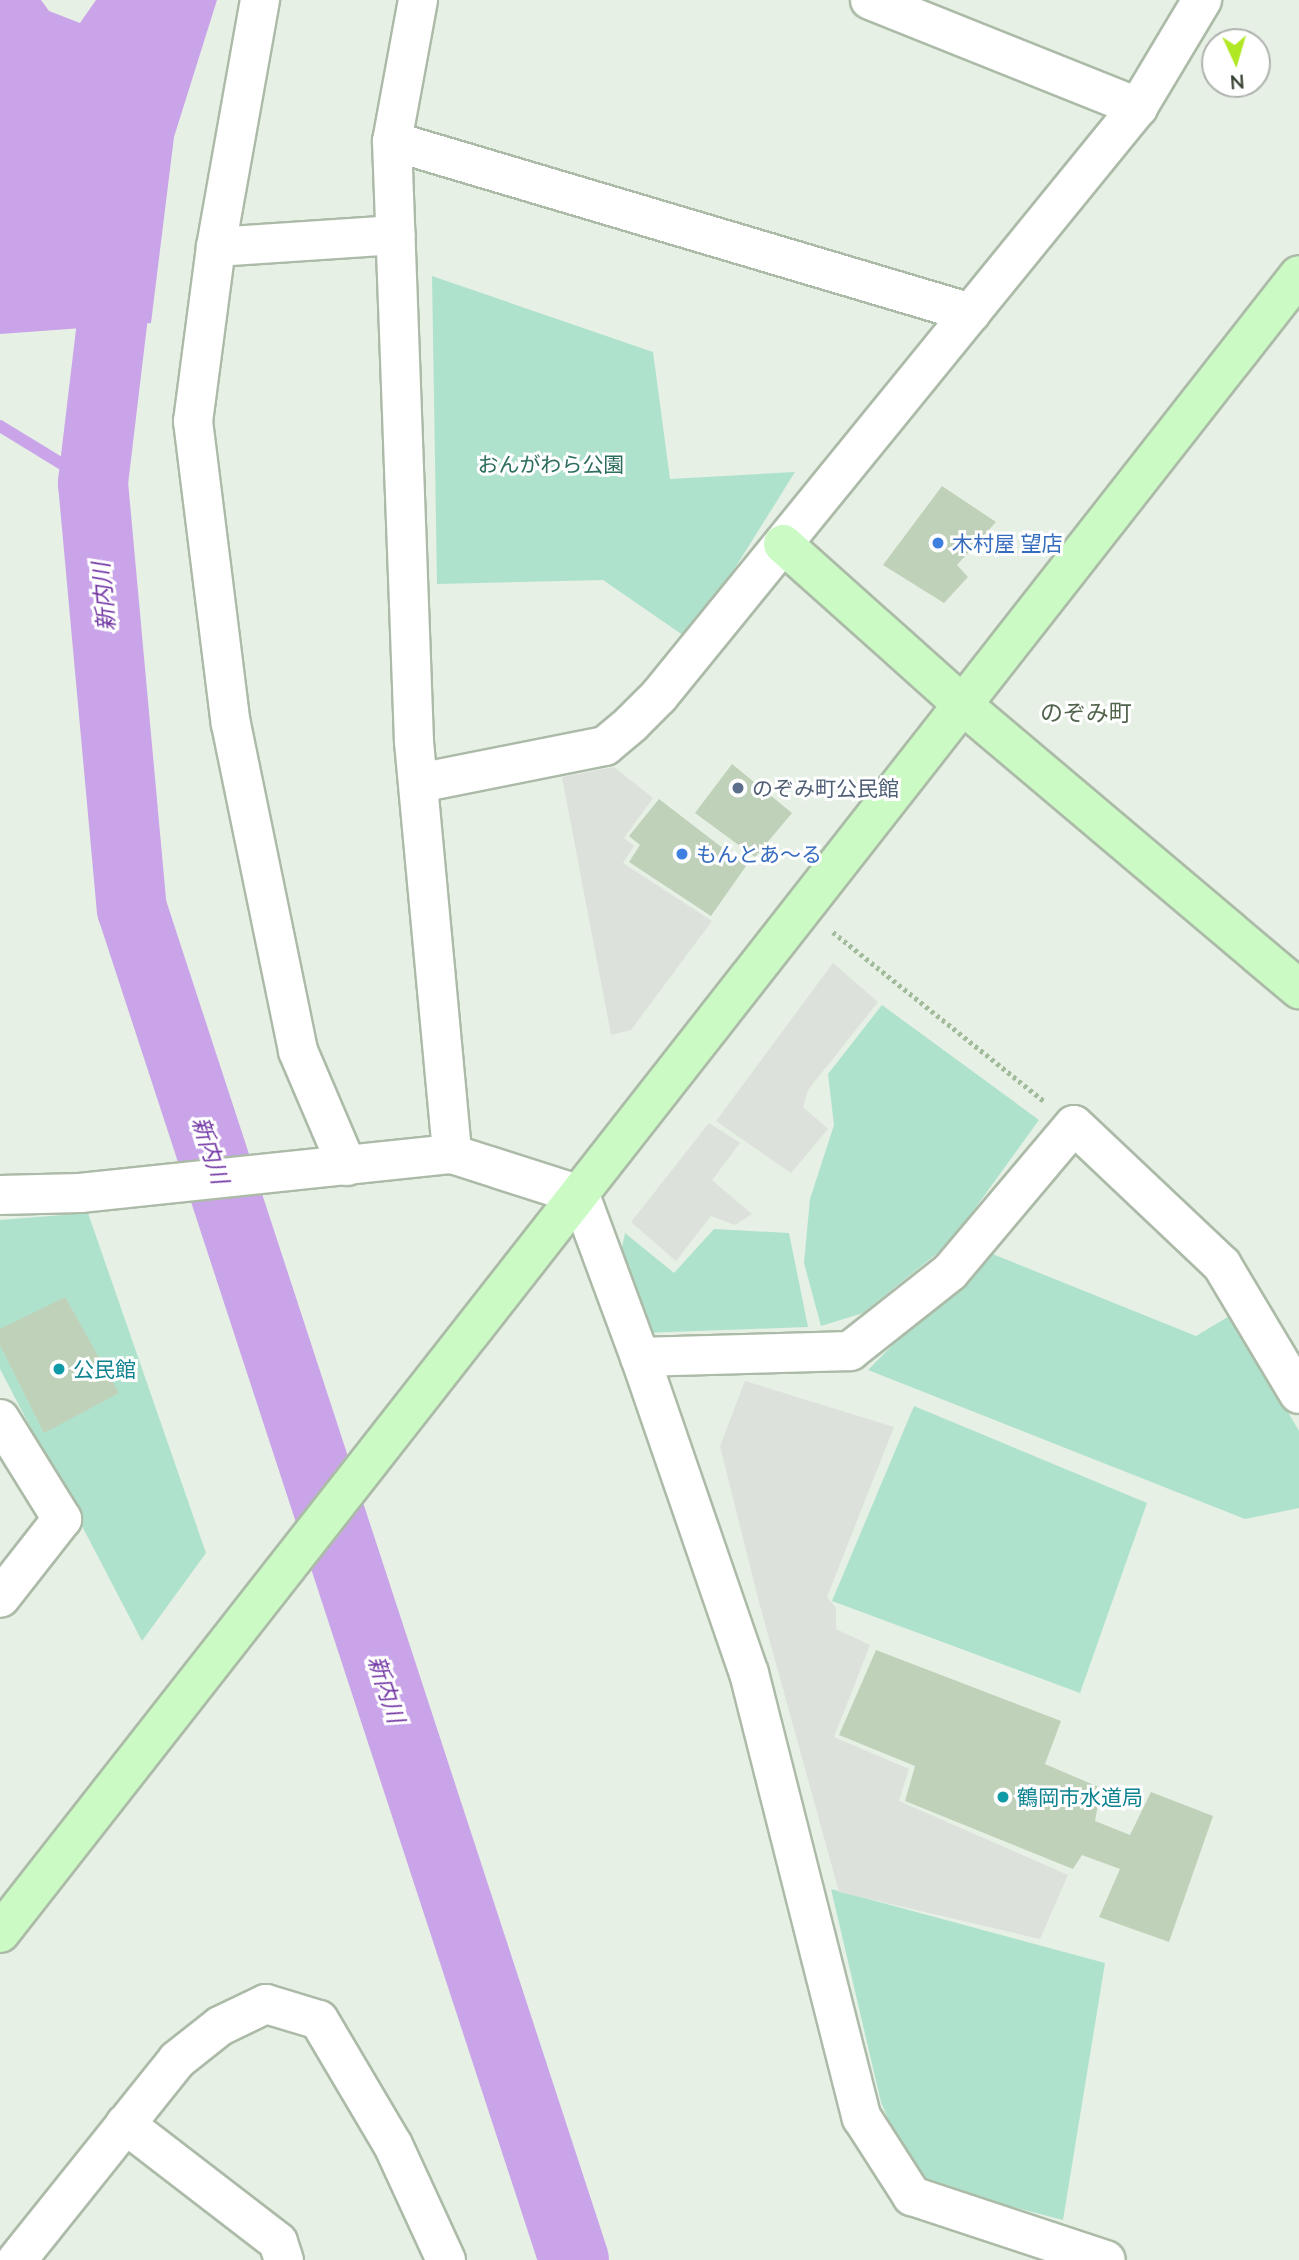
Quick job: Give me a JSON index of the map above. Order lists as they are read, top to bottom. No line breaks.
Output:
{"districts":["のぞみ町"],"water":["新内川"],"parks":["おんがわら公園"],"places":["木村屋 望店","のぞみ町公民館","もんとあ～る","公民館","鶴岡市水道局"],"north":"bottom"}
